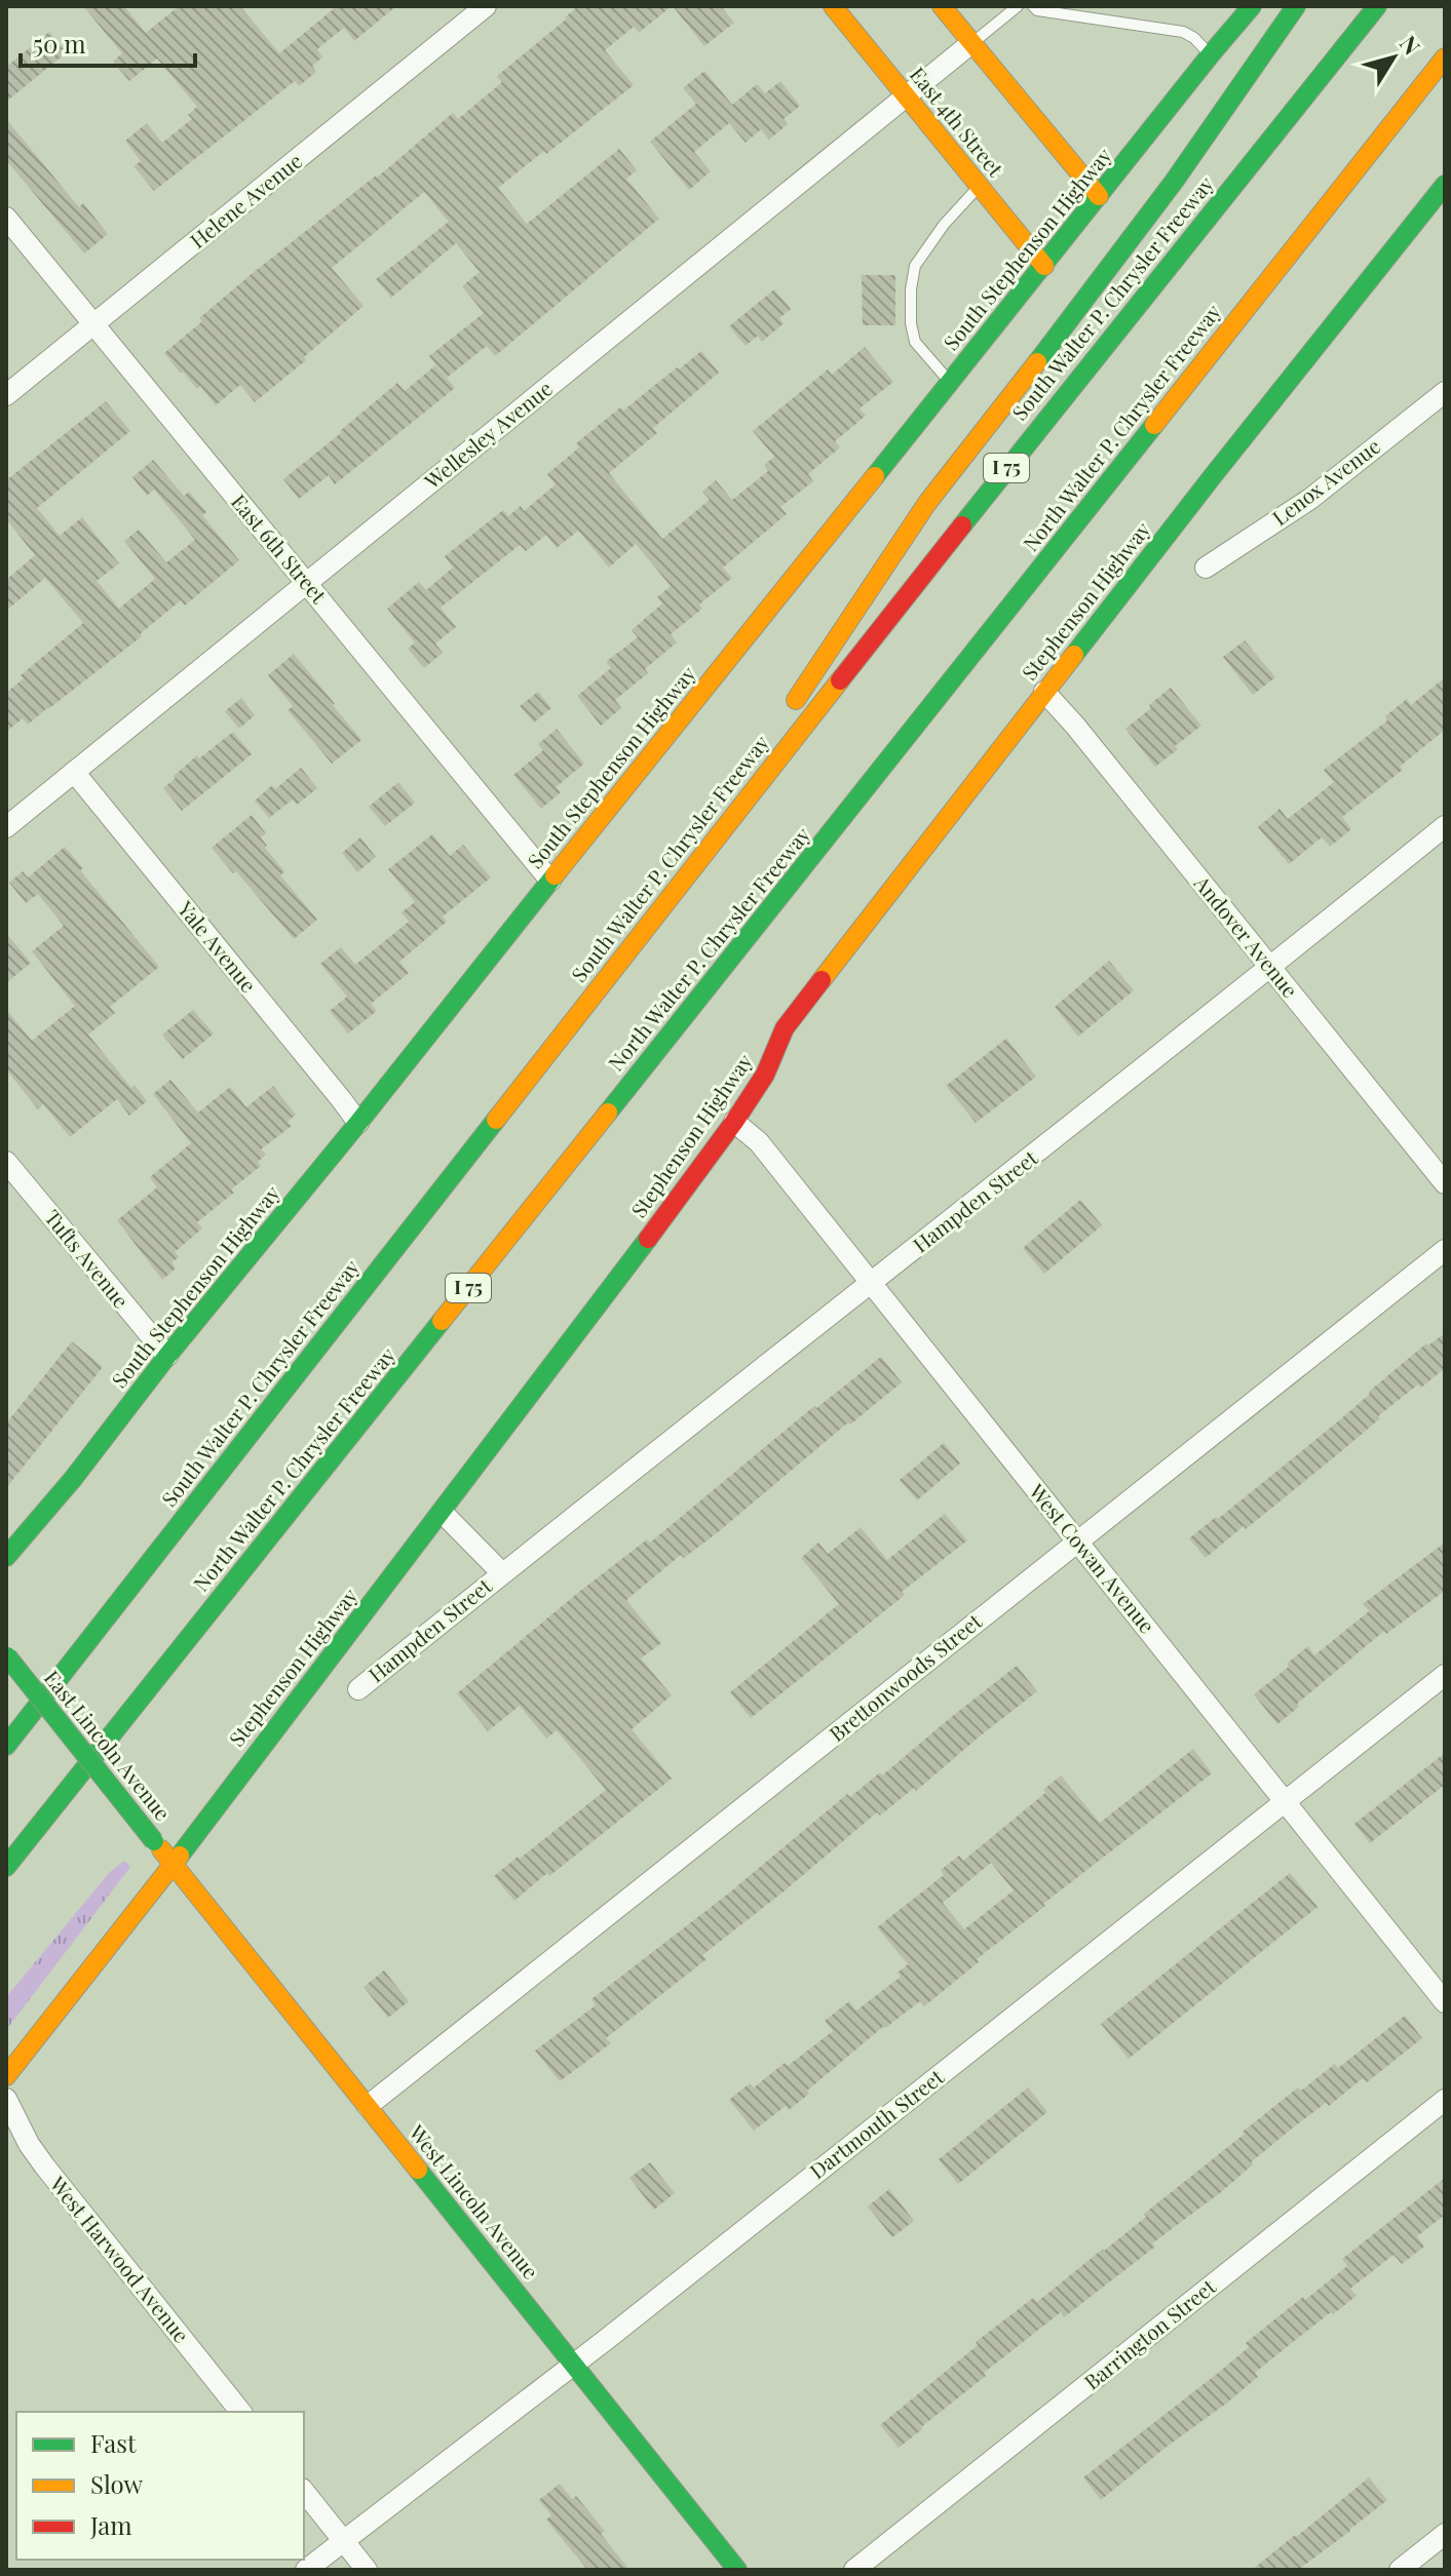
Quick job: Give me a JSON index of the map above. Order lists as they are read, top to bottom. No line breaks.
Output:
{"streets":{"main road":["East 4th Street","South Stephenson Highway","South Walter P. Chrysler Freeway","North Walter P. Chrysler Freeway","I 75","Stephenson Highway","East Lincoln Avenue","West Lincoln Avenue"],"street":["Helene Avenue","Wellesley Avenue","Lenox Avenue","East 6th Street","Andover Avenue","Yale Avenue","Hampden Street","Tufts Avenue","West Cowan Avenue","Brettonwoods Street","Dartmouth Street","West Harwood Avenue","Barrington Street"]},"crossings":[["East 4th Street","South Stephenson Highway"],["East 4th Street","Wellesley Avenue"],["Helene Avenue","East 6th Street"],["South Stephenson Highway","East 6th Street"],["South Stephenson Highway","Yale Avenue"],["South Stephenson Highway","Tufts Avenue"],["Wellesley Avenue","East 6th Street"],["Wellesley Avenue","Yale Avenue"],["Stephenson Highway","Andover Avenue"],["Stephenson Highway","Hampden Street"],["Stephenson Highway","West Cowan Avenue"],["Stephenson Highway","East Lincoln Avenue"],["Stephenson Highway","West Lincoln Avenue"],["Andover Avenue","Hampden Street"],["Hampden Street","West Cowan Avenue"],["West Cowan Avenue","Brettonwoods Street"],["West Cowan Avenue","Dartmouth Street"],["Brettonwoods Street","West Lincoln Avenue"],["East Lincoln Avenue","West Lincoln Avenue"],["Dartmouth Street","West Lincoln Avenue"]],"legend":["Fast","Slow","Jam"],"scale_bar":"50 m","north":"top right"}
